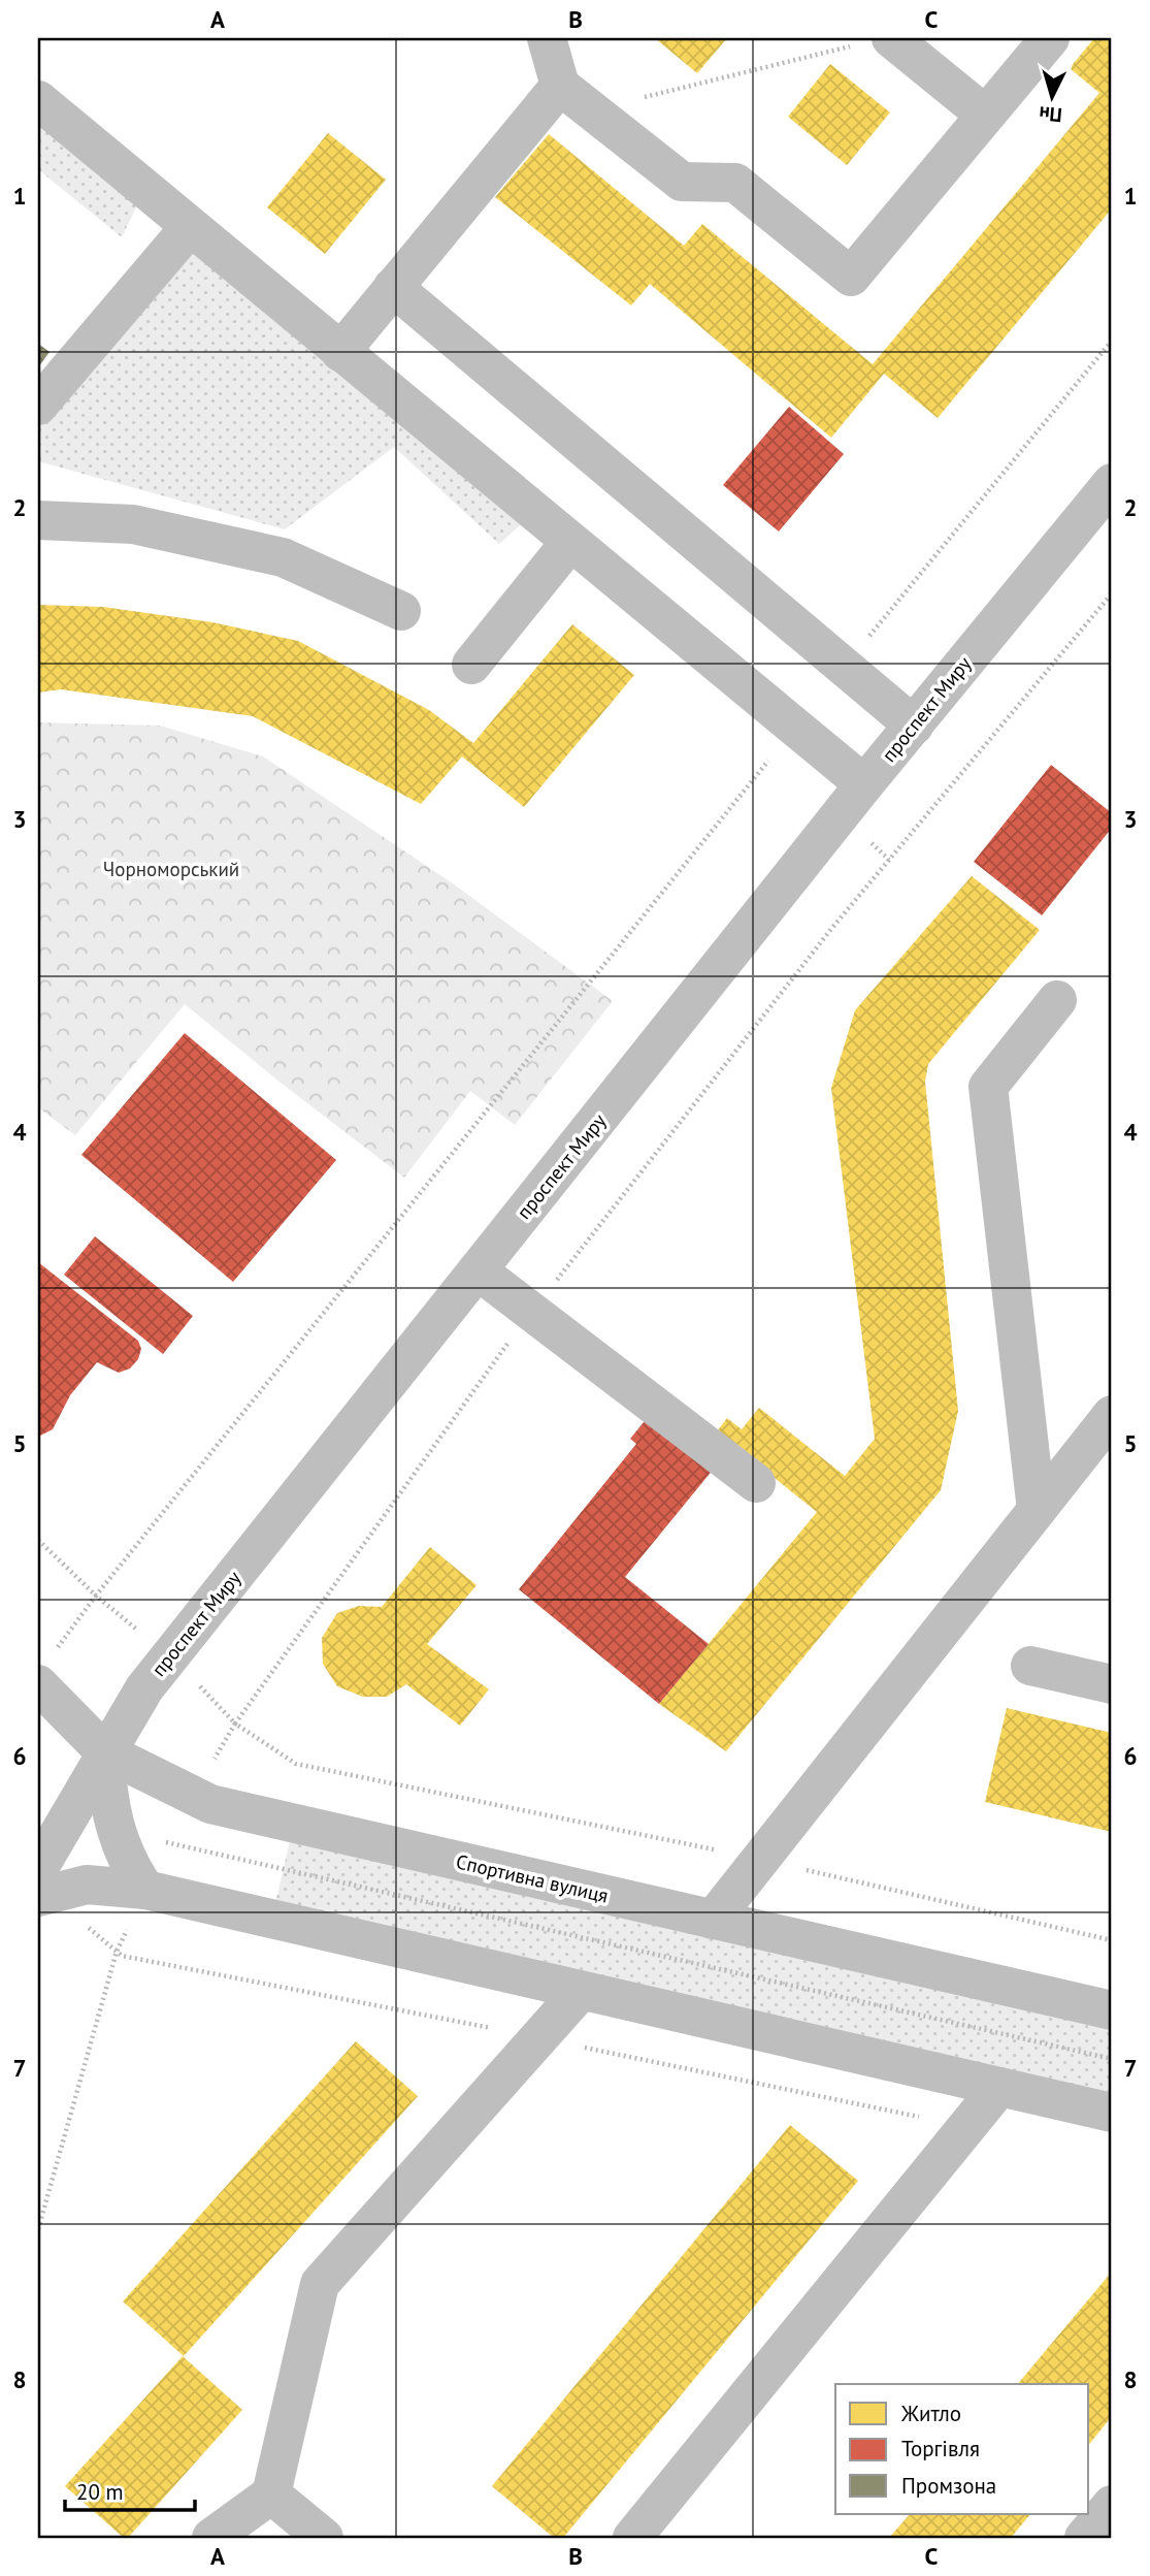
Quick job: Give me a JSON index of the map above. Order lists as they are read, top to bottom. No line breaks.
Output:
{"streets":{"street":["проспект Миру","Спортивна вулиця"]},"crossings":[["проспект Миру","Спортивна вулиця"]],"parks":["Чорноморський"],"legend":["Житло","Торгівля","Промзона"],"scale_bar":"20 m","north":"bottom","grid":{"columns":["A","B","C"],"rows":["1","2","3","4","5","6","7","8"]}}
